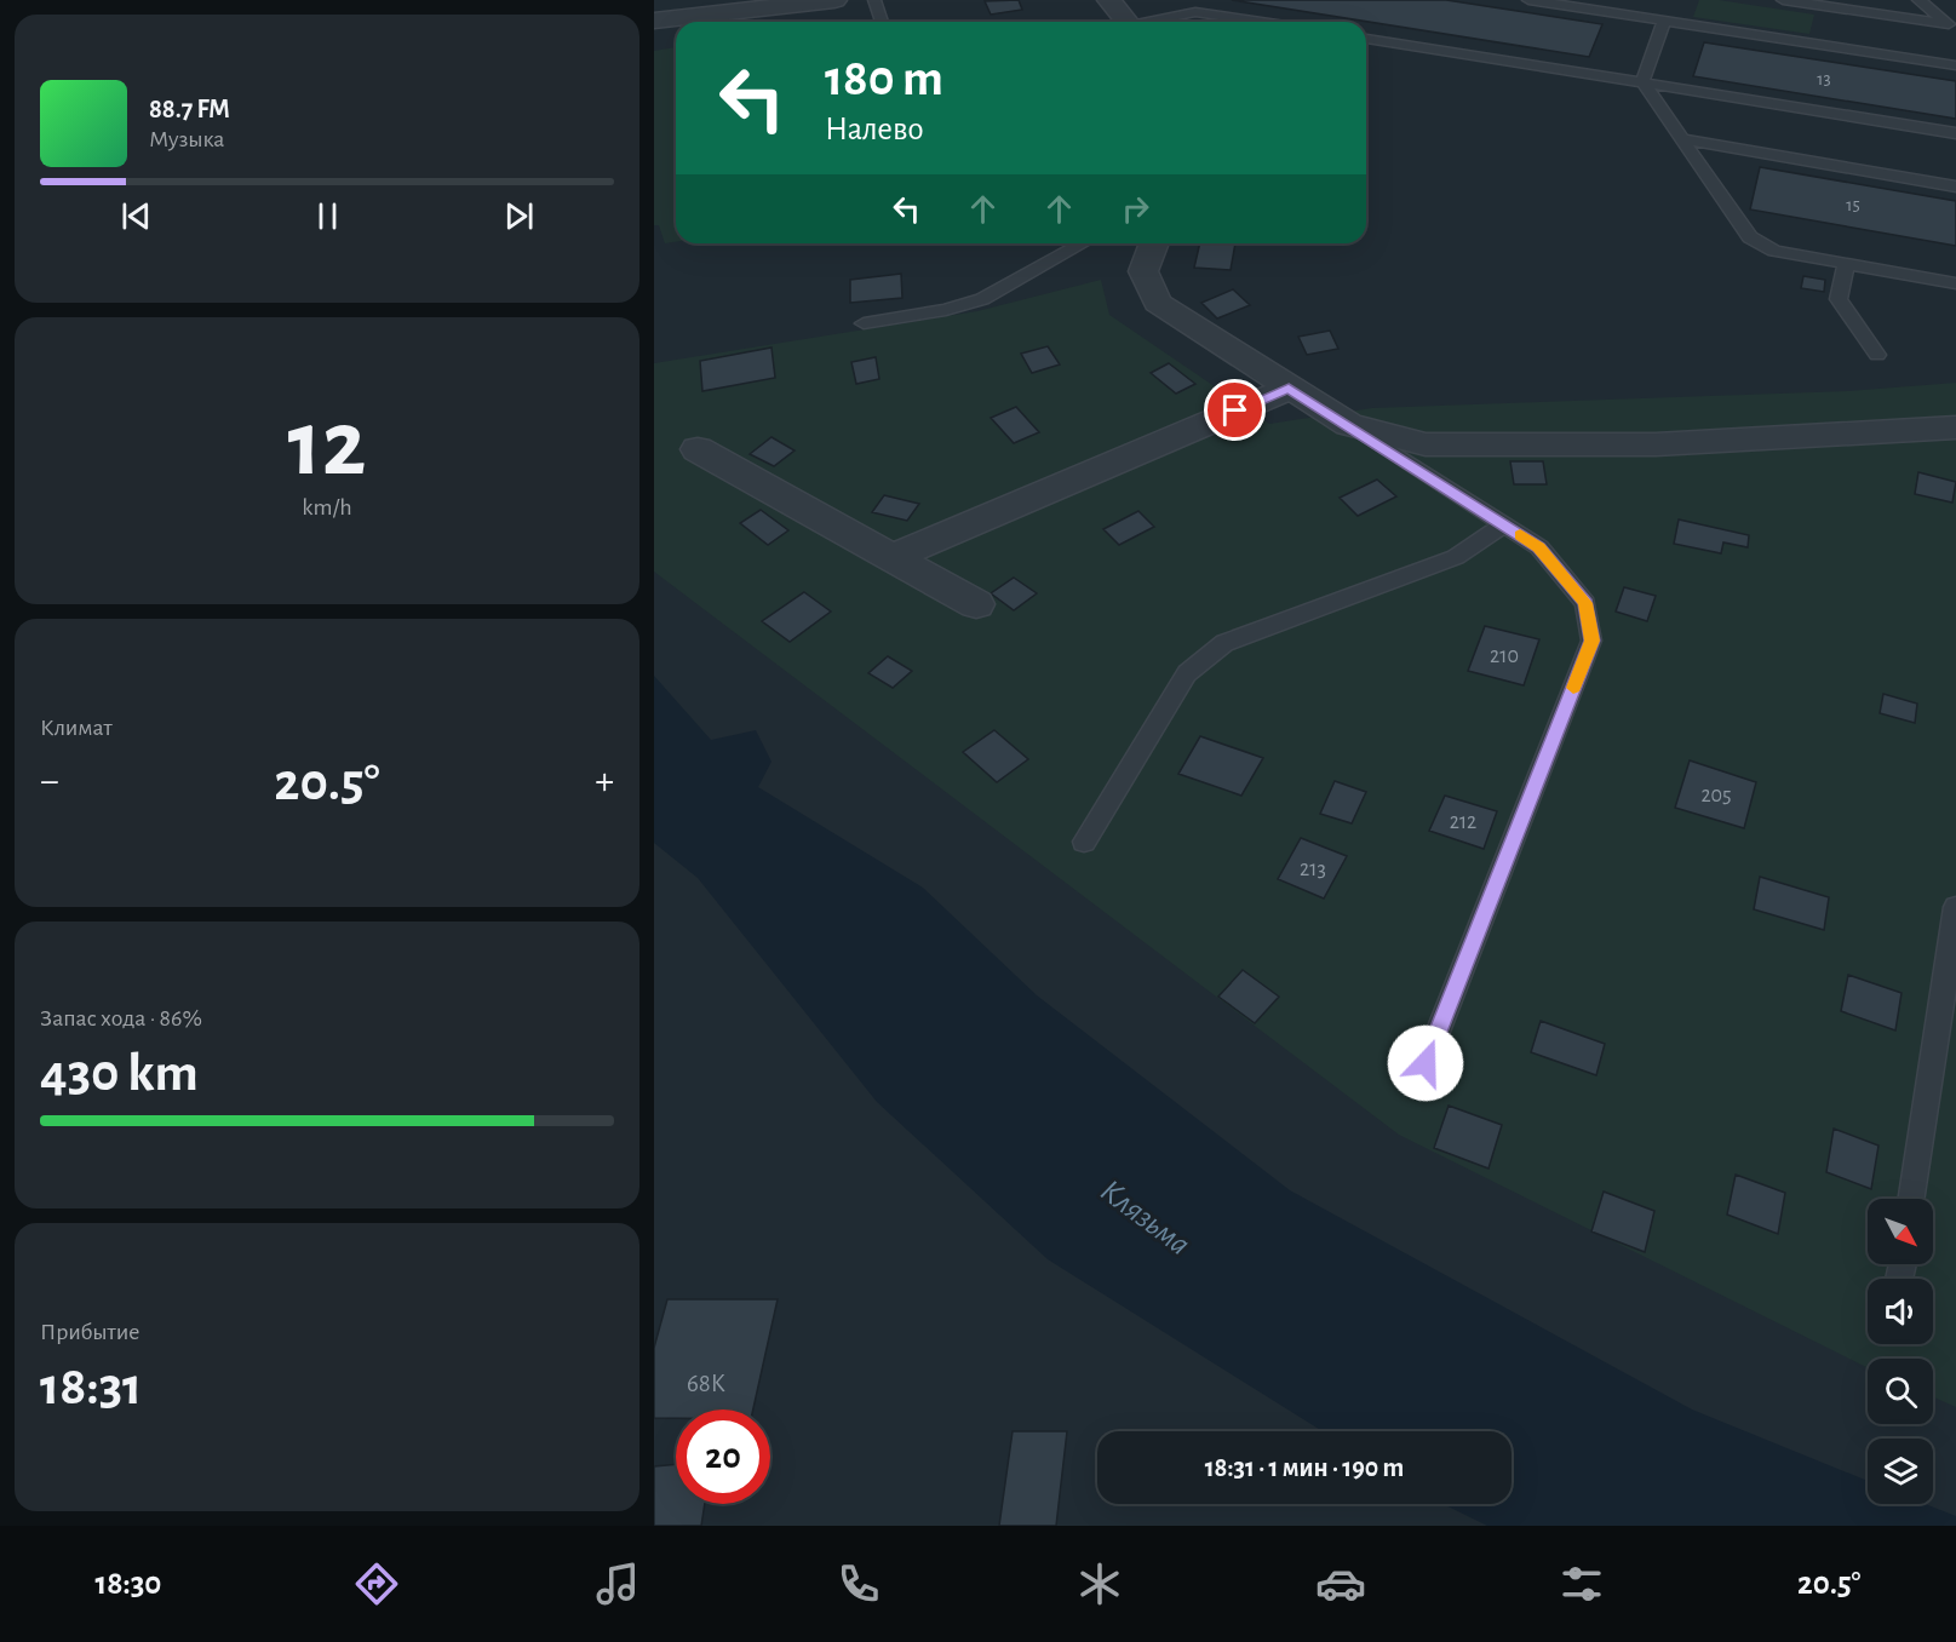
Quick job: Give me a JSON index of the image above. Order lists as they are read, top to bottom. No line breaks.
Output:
{"water":["Клязьма"],"house_numbers":["13","15","210","205","212","213","68К"],"north":"bottom right","page":{"turn":["180 m","Налево"],"song":["88.7 FM","Музыка"],"tile":[["12","km/h"],"Климат",["Запас хода · 86%","430 km"],["Прибытие","18:31"]],"heat":["−","20.5°","+"],"limit":"20","trip":"18:31 · 1 мин · 190 m","tabs":["18:30","20.5°"]}}
